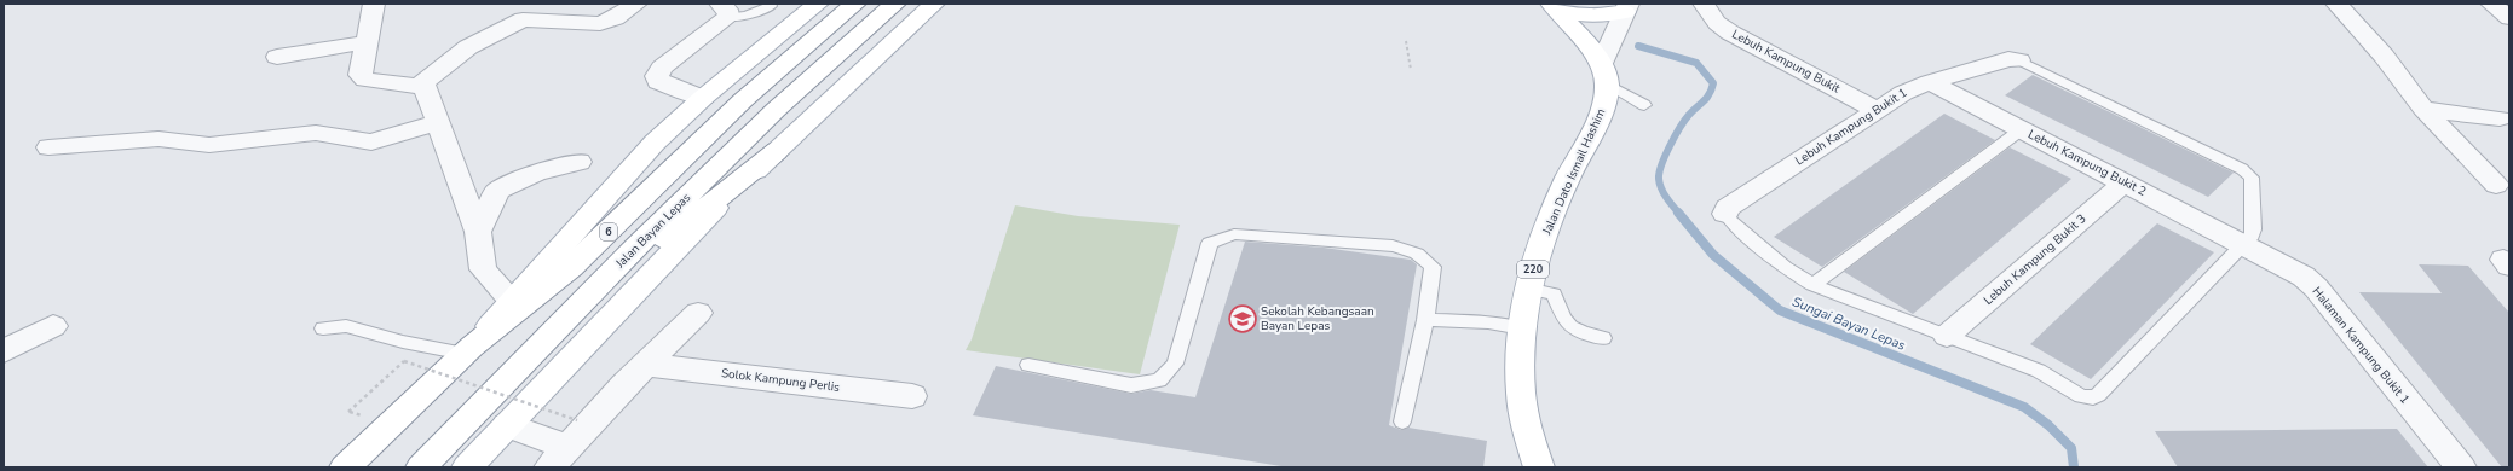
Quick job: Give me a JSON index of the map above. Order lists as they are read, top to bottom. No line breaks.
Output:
{"streets":{"main road":["Jalan Dato Ismail Hashim","Jalan Bayan Lepas","6","220"],"street":["Lebuh Kampung Bukit","Lebuh Kampung Bukit 1","Lebuh Kampung Bukit 2","Lebuh Kampung Bukit 3","Halaman Kampung Bukit 1","Solok Kampung Perlis"]},"crossings":[["Lebuh Kampung Bukit","Lebuh Kampung Bukit 1"],["Lebuh Kampung Bukit 1","Lebuh Kampung Bukit 2"],["Lebuh Kampung Bukit 2","Lebuh Kampung Bukit 3"],["Lebuh Kampung Bukit 2","Halaman Kampung Bukit 1"]],"water":["Sungai Bayan Lepas"],"places":{"school or university":["Sekolah Kebangsaan Bayan Lepas"]}}
